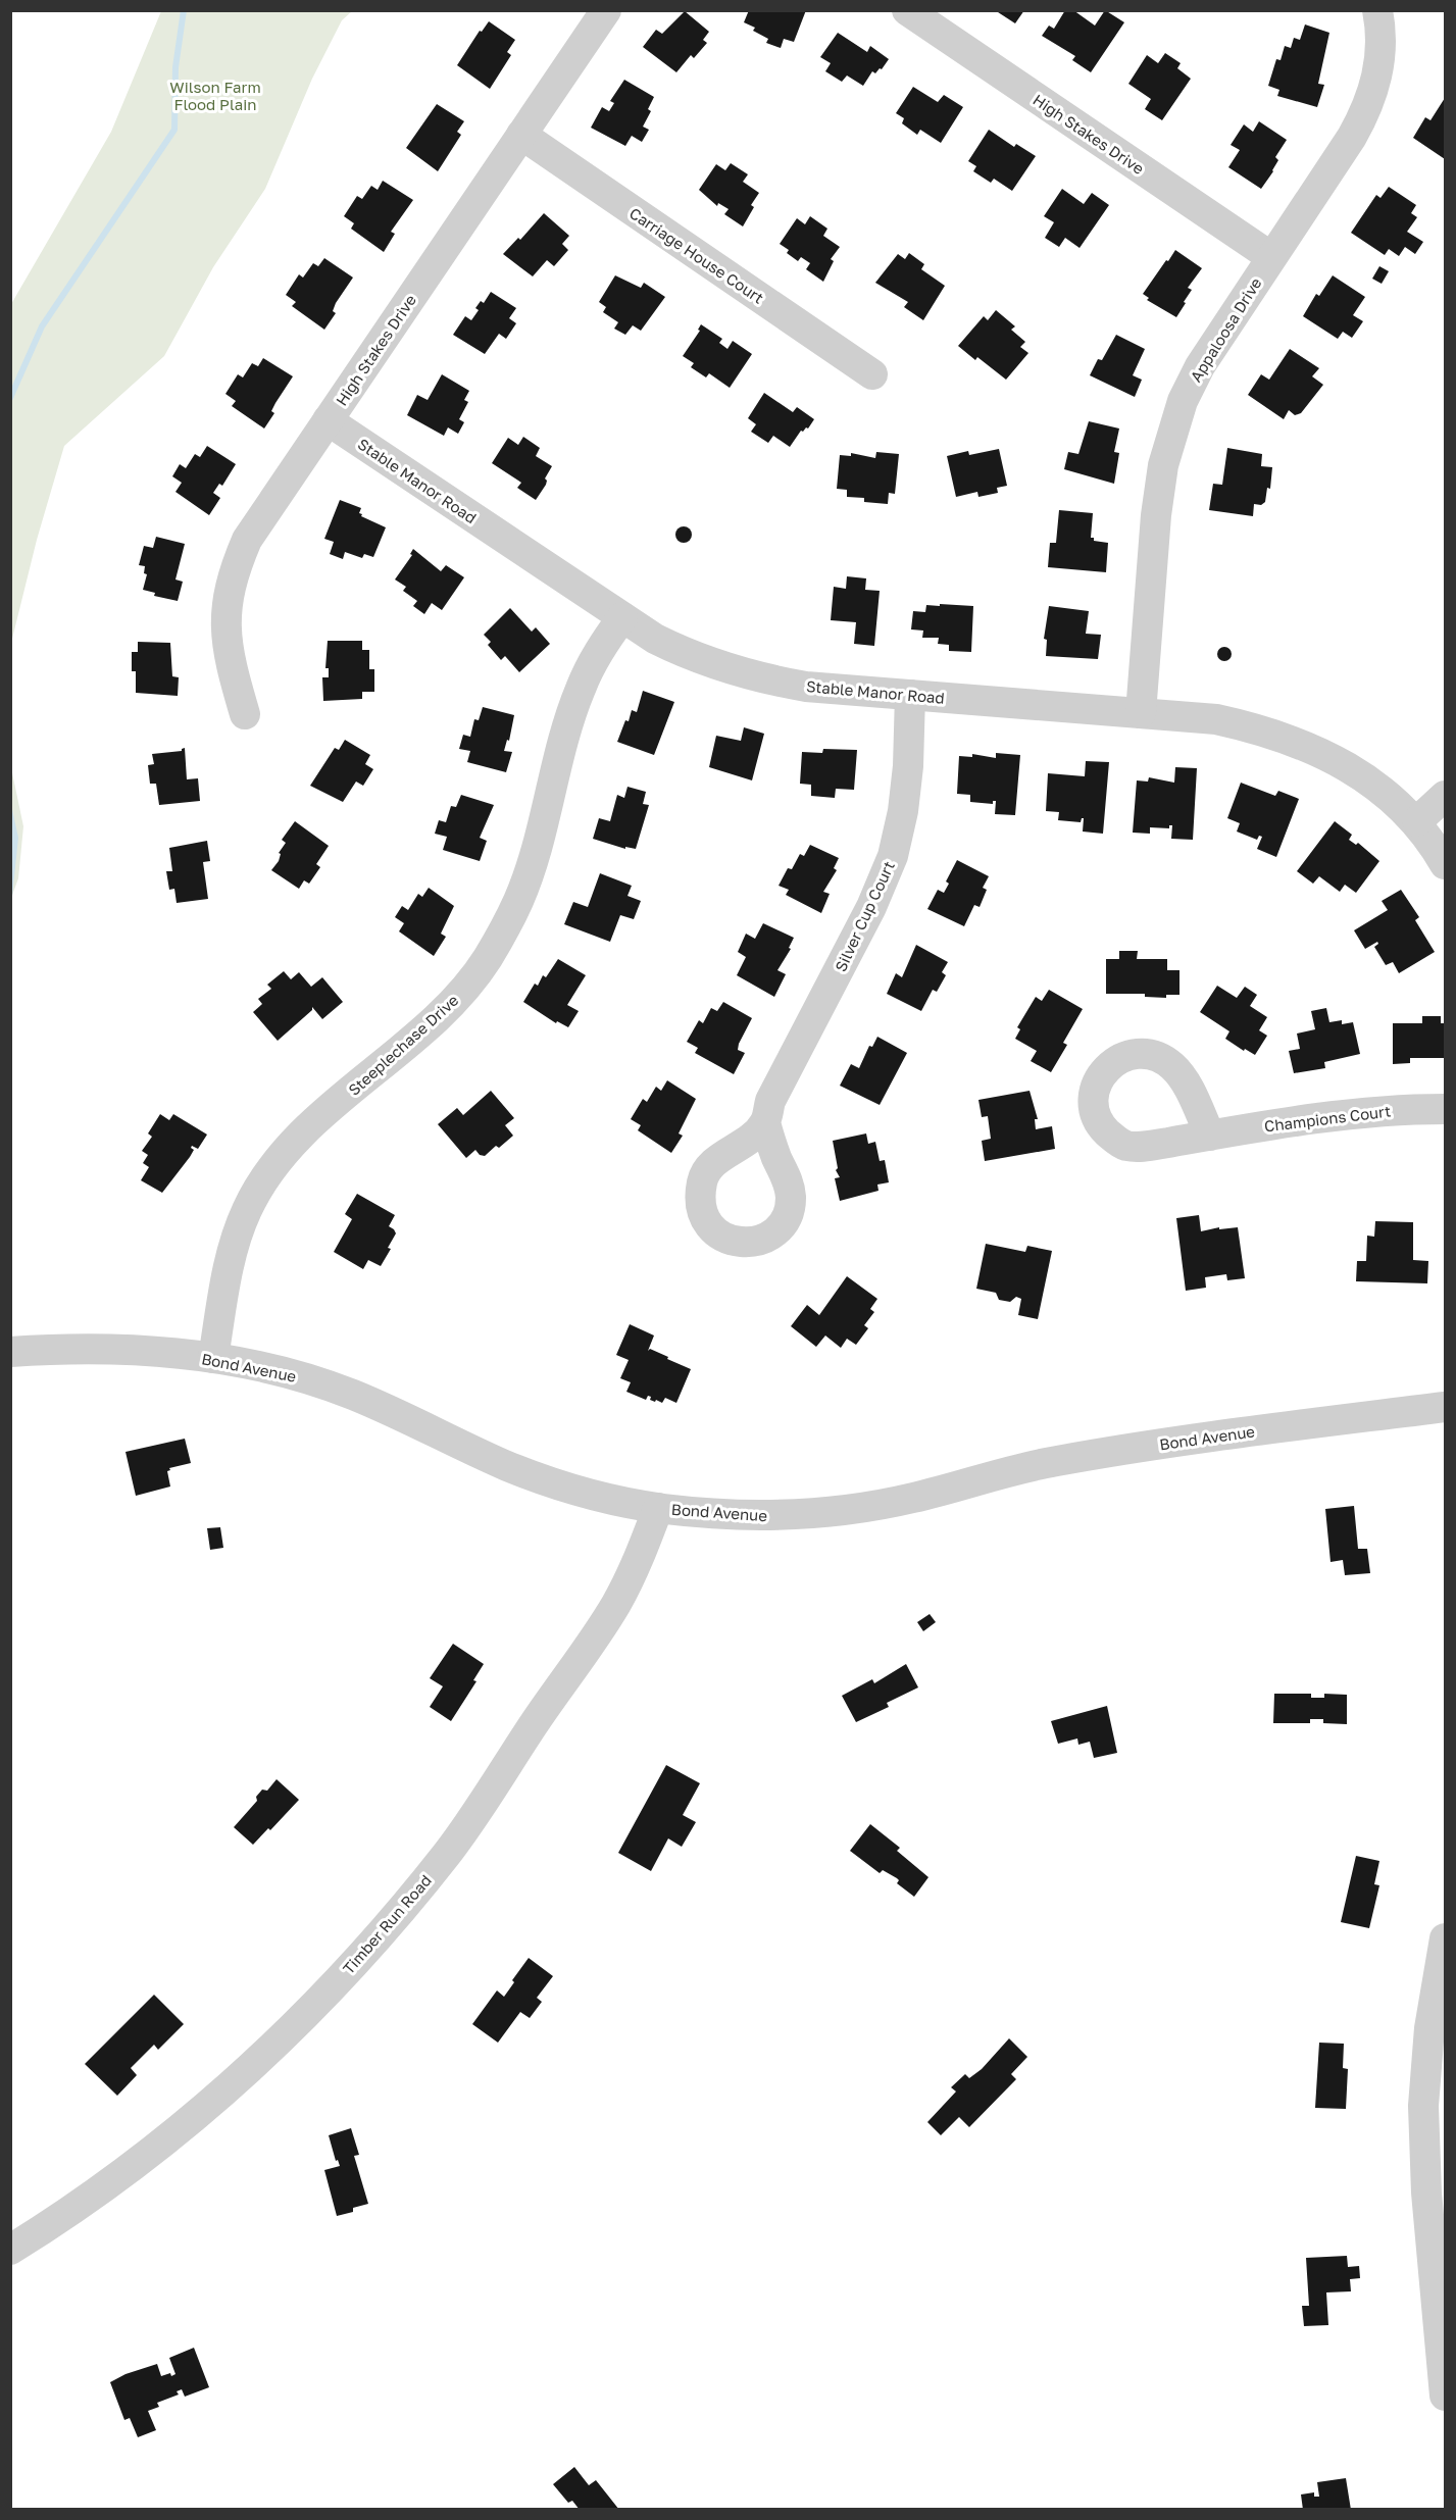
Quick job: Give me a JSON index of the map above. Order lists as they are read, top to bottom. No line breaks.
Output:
{"streets":{"street":["High Stakes Drive","Carriage House Court","Appaloosa Drive","Stable Manor Road","Silver Cup Court","Steeplechase Drive","Champions Court","Bond Avenue","Timber Run Road"]},"crossings":[["High Stakes Drive","Carriage House Court"],["High Stakes Drive","Appaloosa Drive"],["High Stakes Drive","Stable Manor Road"],["Appaloosa Drive","Stable Manor Road"],["Stable Manor Road","Silver Cup Court"],["Stable Manor Road","Steeplechase Drive"],["Steeplechase Drive","Bond Avenue"],["Bond Avenue","Timber Run Road"]],"parks":["Wilson Farm Flood Plain"]}
